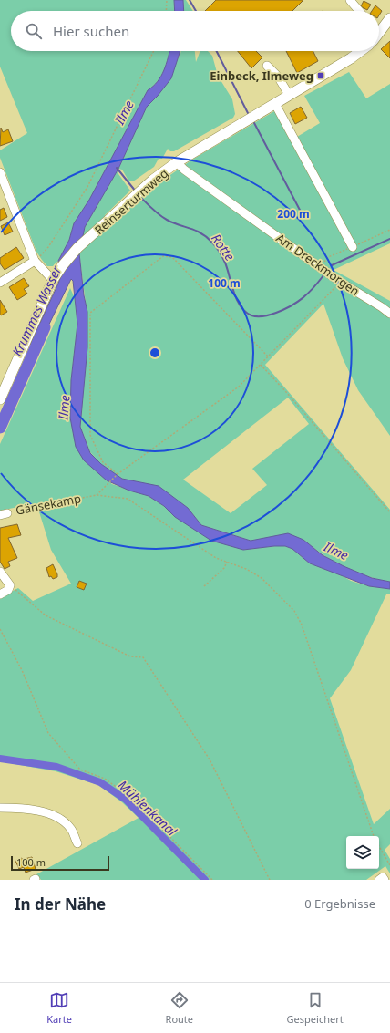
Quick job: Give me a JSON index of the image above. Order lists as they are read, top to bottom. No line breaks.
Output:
{"streets":{"main road":["Reinserturmweg"],"street":["Am Dreckmorgen"],"path":["Gänsekamp"]},"crossings":[["Reinserturmweg","Am Dreckmorgen"]],"water":["Ilme","Rotte","Krummes Wasser","Mühlenkanal"],"places":{"transit":["Einbeck, Ilmeweg"]},"scale_bar":"100 m","page":{"search":"Hier suchen","scale":"100 m","heading":["In der Nähe","0 Ergebnisse"],"nav":["Karte","Route","Gespeichert"]},"rings":["200 m","100 m"]}
